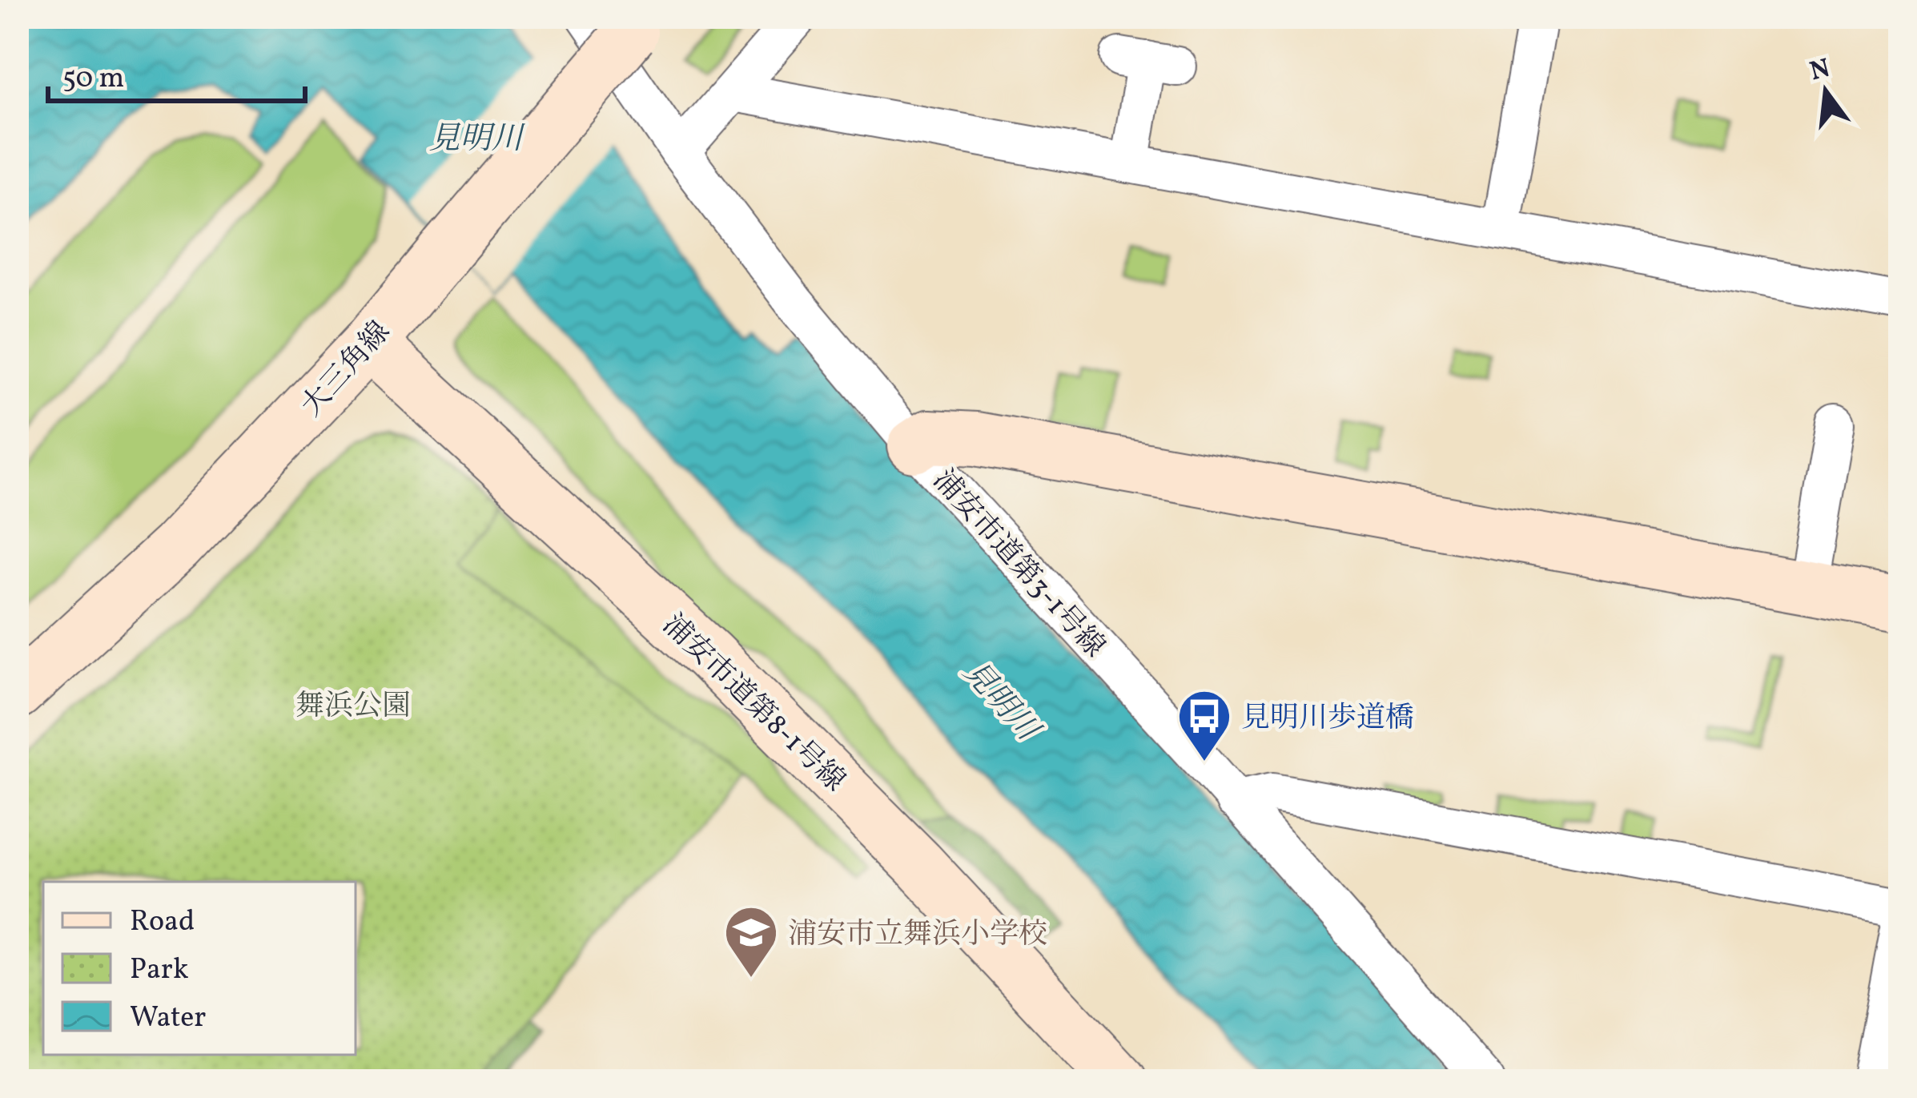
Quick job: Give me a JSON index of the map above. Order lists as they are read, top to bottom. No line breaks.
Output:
{"streets":{"street":["大三角線","浦安市道第3-1号線","浦安市道第8-1号線"]},"crossings":[["大三角線","浦安市道第3-1号線"],["大三角線","浦安市道第8-1号線"]],"water":["見明川"],"parks":["舞浜公園"],"places":{"bus stop":["見明川歩道橋"],"school or university":["浦安市立舞浜小学校"]},"legend":["Road","Park","Water"],"scale_bar":"50 m","north":"top"}
